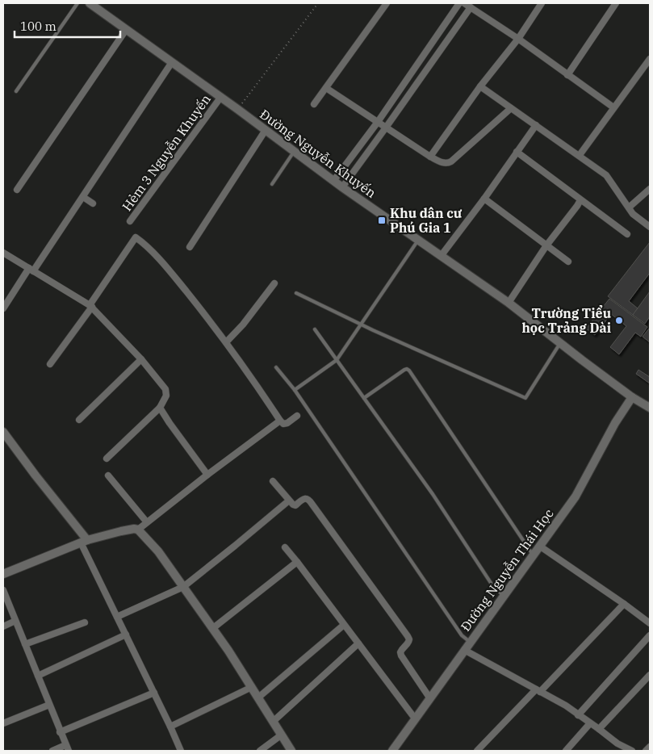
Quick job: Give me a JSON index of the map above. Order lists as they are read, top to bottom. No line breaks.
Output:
{"streets":{"street":["Hẻm 3 Nguyễn Khuyến","Đường Nguyễn Khuyến","Đường Nguyễn Thái Học"]},"crossings":[["Hẻm 3 Nguyễn Khuyến","Đường Nguyễn Khuyến"],["Đường Nguyễn Khuyến","Đường Nguyễn Thái Học"]],"places":{"transit":["Khu dân cư Phú Gia 1"],"other":["Trường Tiểu học Trảng Dài"]},"scale_bar":"100 m"}
